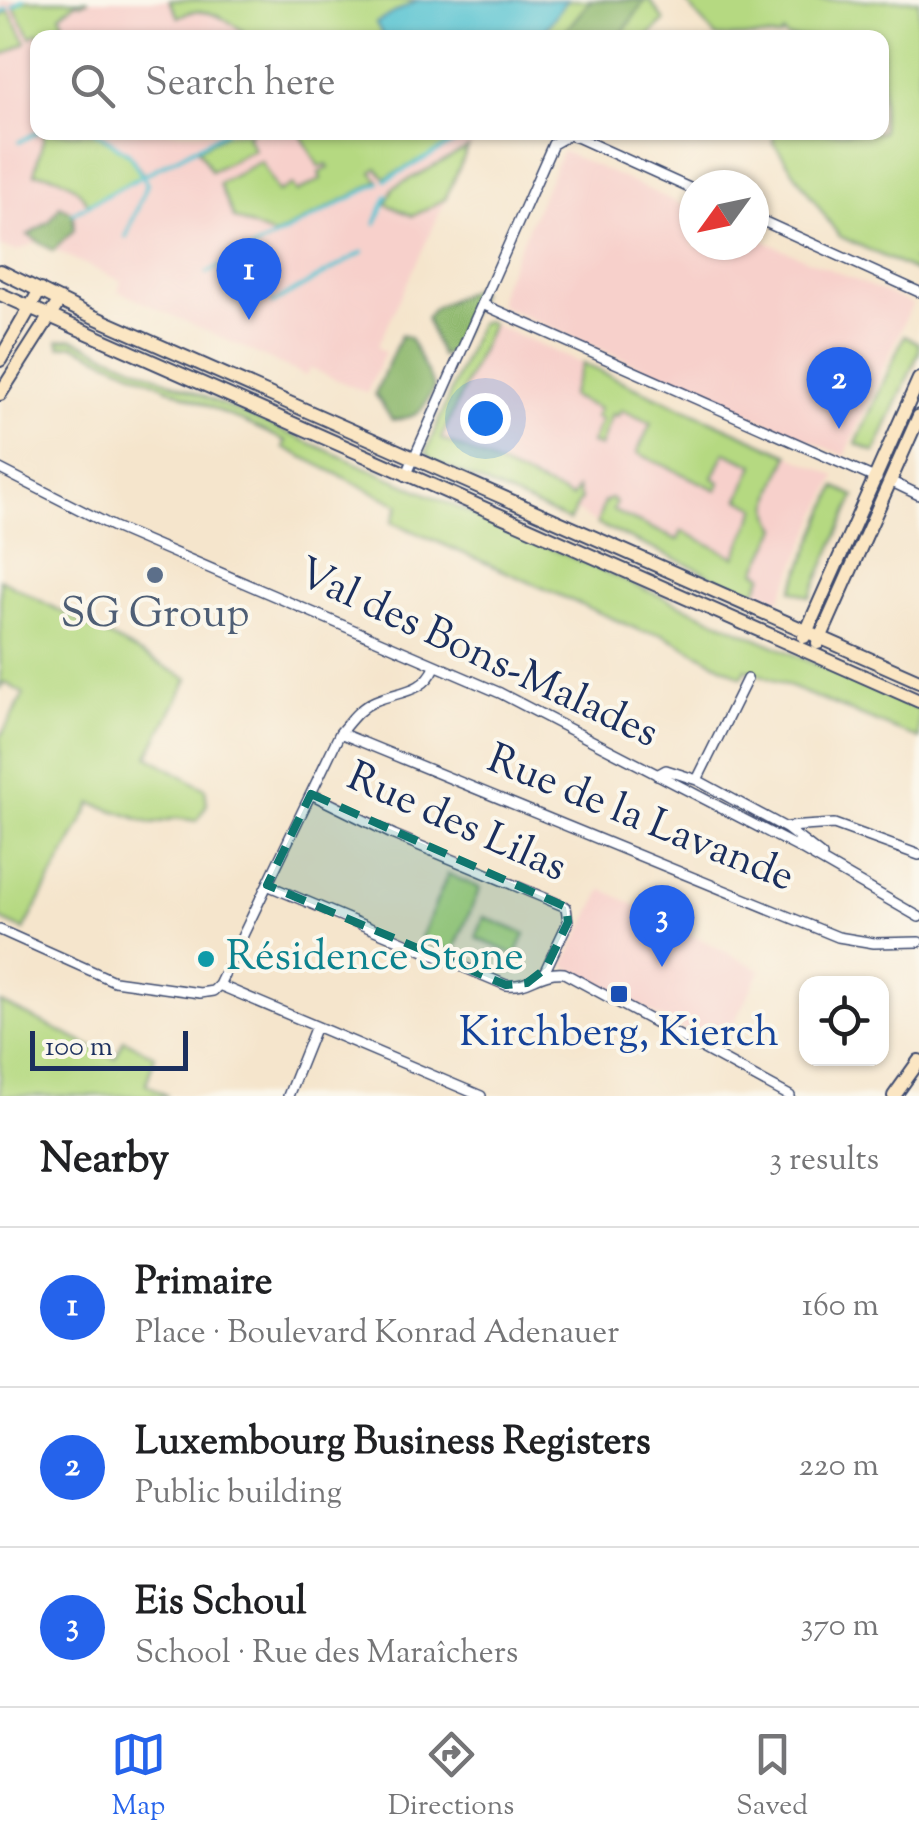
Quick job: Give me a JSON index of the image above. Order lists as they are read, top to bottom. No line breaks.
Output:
{"streets":{"street":["Val des Bons-Malades","Rue de la Lavande","Rue des Lilas"]},"places":{"other":["SG Group","Résidence Stone"],"transit":["Kirchberg, Kierch"]},"scale_bar":"100 m","north":"bottom left","page":{"search":"Search here","pins":["1","2","3"],"scale":"100 m","heading":["Nearby","3 results"],"list":[{"mark":"1","name":"Primaire","note":"Place · Boulevard Konrad Adenauer","value":"160 m"},{"mark":"2","name":"Luxembourg Business Registers","note":"Public building","value":"220 m"},{"mark":"3","name":"Eis Schoul","note":"School · Rue des Maraîchers","value":"370 m"}],"nav":["Map","Directions","Saved"]}}
